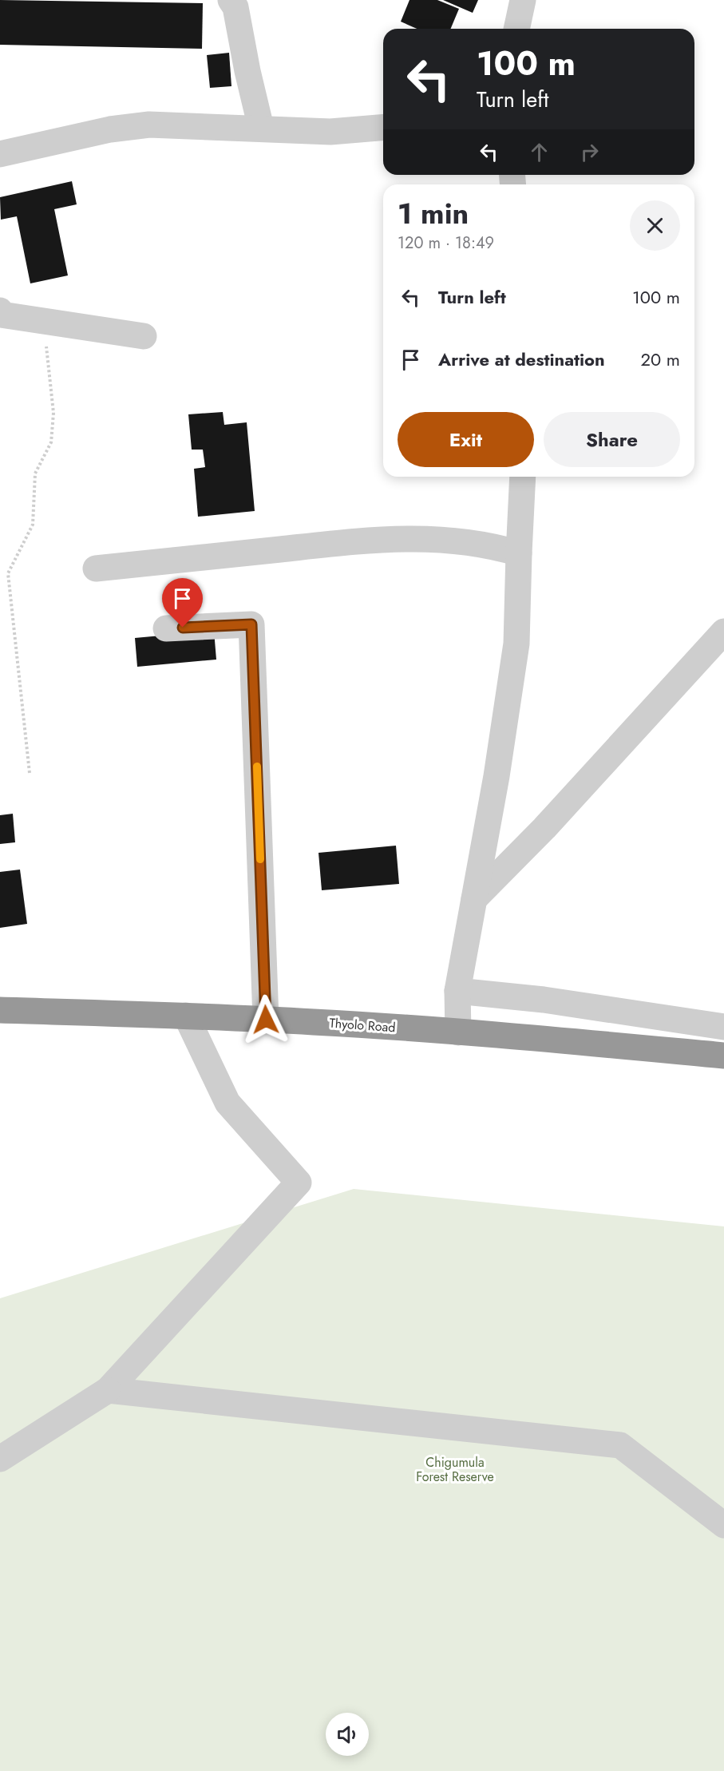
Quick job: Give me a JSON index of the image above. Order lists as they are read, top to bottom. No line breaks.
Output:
{"streets":{"highway":["Thyolo Road"]},"parks":["Chigumula Forest Reserve"],"page":{"turn":["100 m","Turn left"],"heading":["1 min","120 m · 18:49"],"list":[{"name":"Turn left","value":"100 m"},{"name":"Arrive at destination","value":"20 m"}],"buttons":["Exit","Share"]}}
